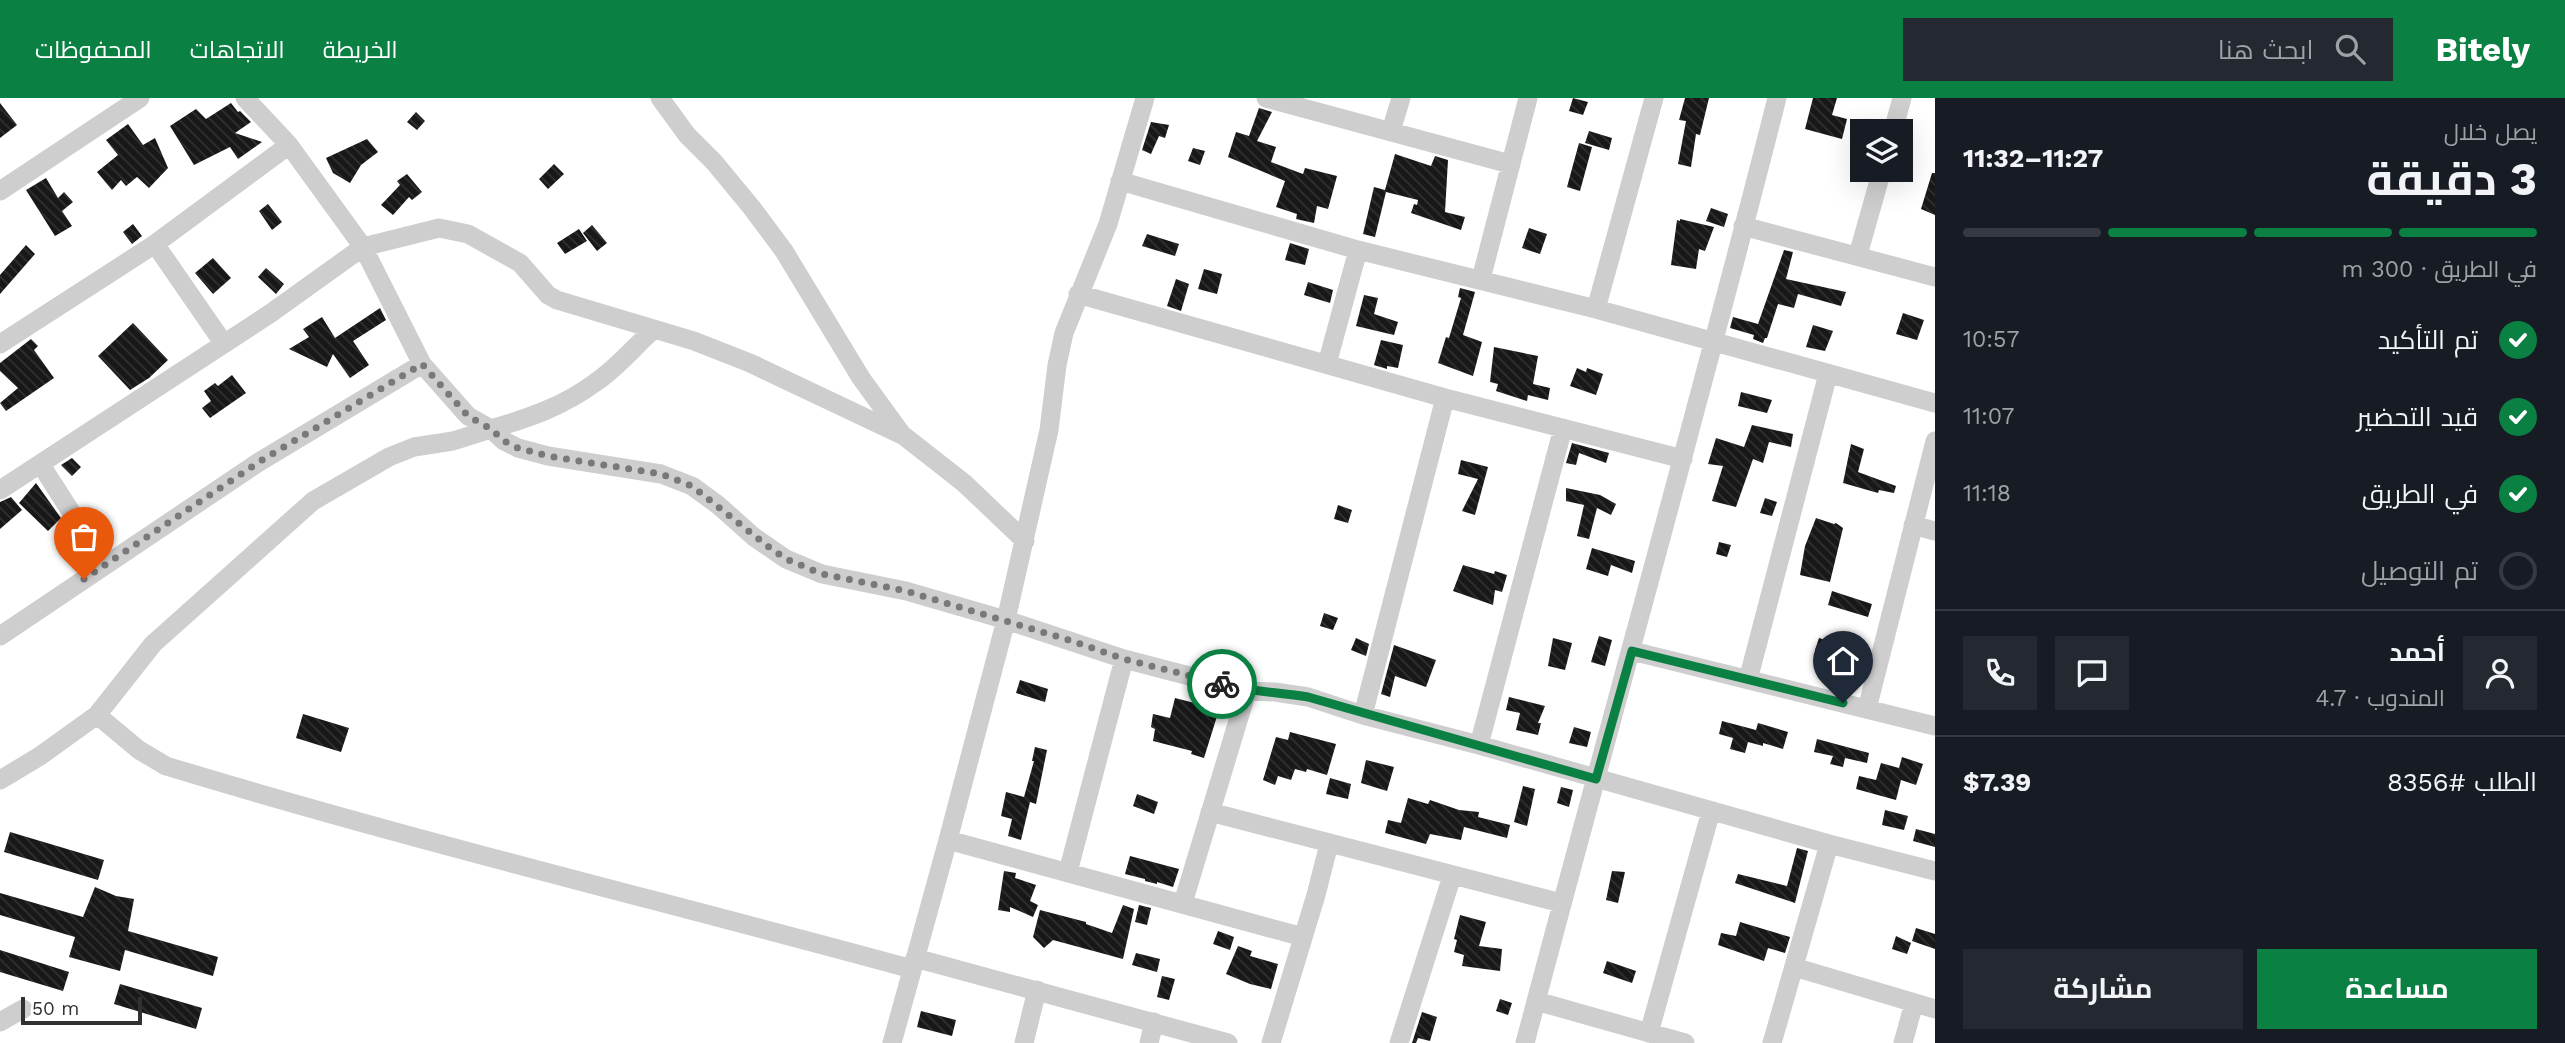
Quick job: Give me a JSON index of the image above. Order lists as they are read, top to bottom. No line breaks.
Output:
{"scale_bar":"50 m","page":{"header":"Bitely","search":"ابحث هنا","nav":["الخريطة","الاتجاهات","المحفوظات"],"heading":["3 دقيقة","يصل خلال","11:27–11:32"],"panel":["أحمد","المندوب · 4.7","الطلب #8356","$7.39"],"bar":"في الطريق · 300 m","list":[["تم التأكيد","10:57"],["قيد التحضير","11:07"],["في الطريق","11:18"],"تم التوصيل"],"buttons":["مساعدة","مشاركة"],"scale":"50 m"}}
